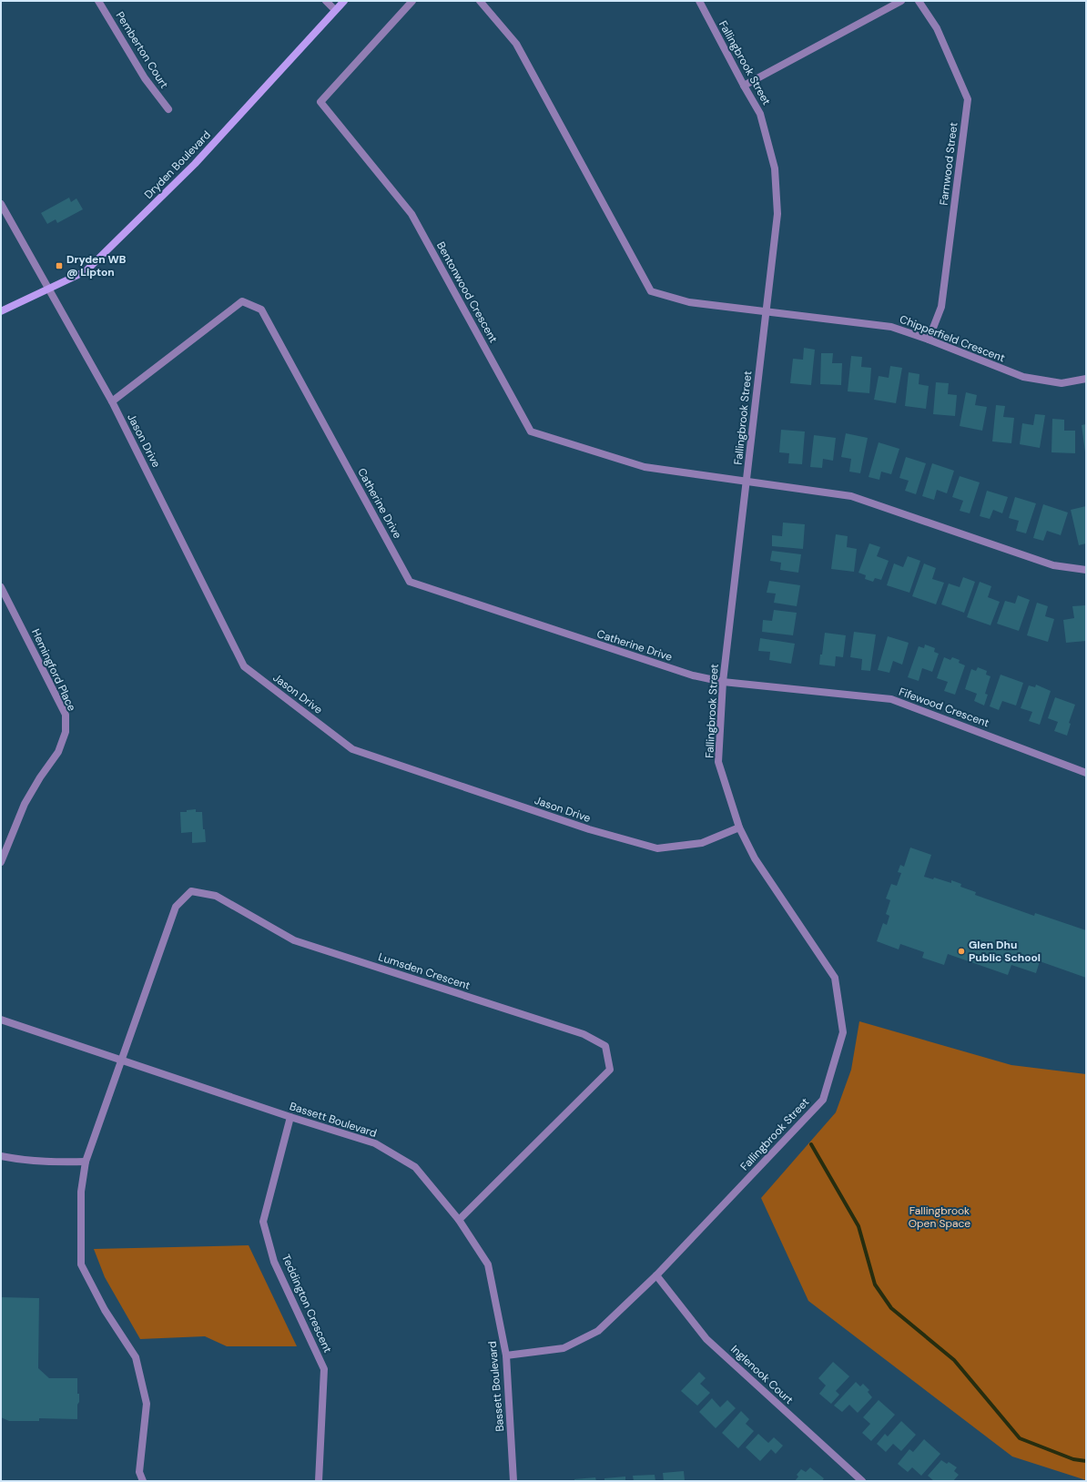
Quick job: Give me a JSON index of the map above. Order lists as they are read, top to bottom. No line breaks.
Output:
{"streets":{"street":["Pemberton Court","Fallingbrook Street","Farnwood Street","Dryden Boulevard","Bentonwood Crescent","Chipperfield Crescent","Jason Drive","Catherine Drive","Hemingford Place","Fifewood Crescent","Lumsden Crescent","Bassett Boulevard","Teddington Crescent","Inglenook Court"]},"crossings":[["Fallingbrook Street","Bentonwood Crescent"],["Fallingbrook Street","Chipperfield Crescent"],["Fallingbrook Street","Jason Drive"],["Fallingbrook Street","Catherine Drive"],["Fallingbrook Street","Fifewood Crescent"],["Fallingbrook Street","Bassett Boulevard"],["Fallingbrook Street","Inglenook Court"],["Farnwood Street","Chipperfield Crescent"],["Dryden Boulevard","Jason Drive"],["Jason Drive","Catherine Drive"],["Catherine Drive","Fifewood Crescent"],["Lumsden Crescent","Bassett Boulevard"],["Bassett Boulevard","Teddington Crescent"]],"parks":["Fallingbrook Open Space"],"places":{"transit":["Dryden WB @ Lipton"],"other":["Glen Dhu Public School"]}}
